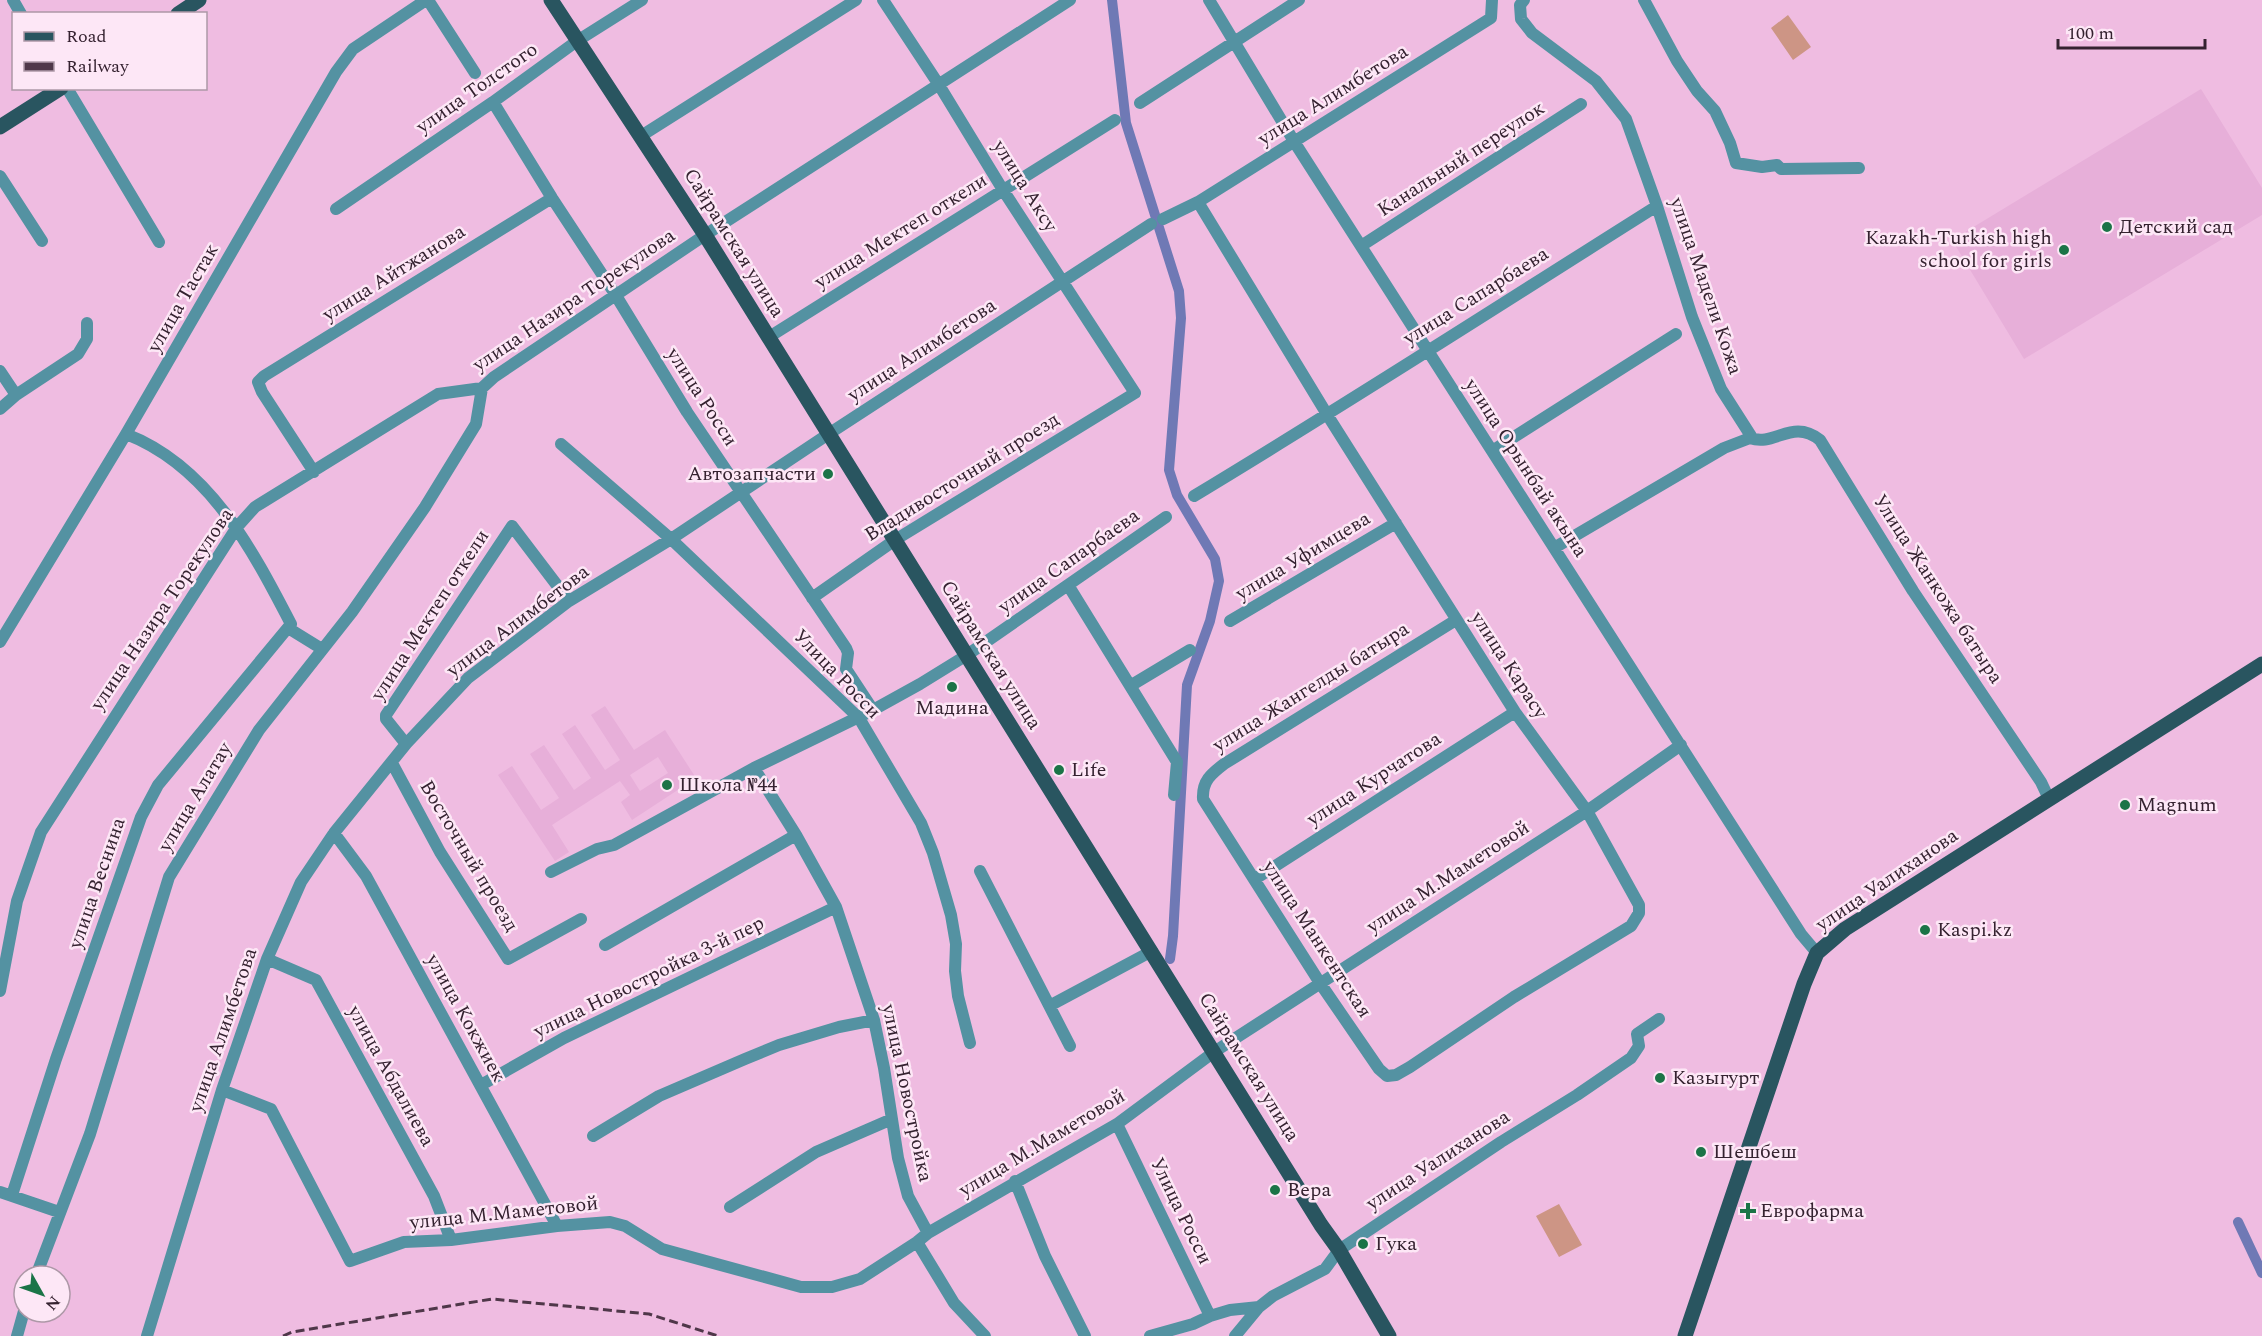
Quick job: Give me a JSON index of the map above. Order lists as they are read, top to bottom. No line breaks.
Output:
{"streets":{"main road":["Сайрамская улица","улица Уалиханова"],"street":["улица Толстого","улица Алимбетова","Канальный переулок","улица Аксу","улица Мектеп откели","улица Айтжанова","улица Мадели Кожа","улица Сапарбаева","улица Тастак","улица Назира Торекулова","улица Росси","улица Орынбай акына","Владивосточный проезд","улица Уфимцева","Улица Жанкожа батыра","улица Карасу","Улица Росси","улица Жангелды батыра","улица Курчатова","улица Алатау","Восточный проезд","улица М.Маметовой","улица Веснина","улица Манкентская","улица Новостройка 3-й пер","улица Кокжиек","улица Абдалиева","улица Новостройка"]},"crossings":[["улица Толстого","Сайрамская улица"],["улица Толстого","улица Росси"],["улица Алимбетова","улица Аксу"],["улица Алимбетова","улица Мектеп откели"],["улица Алимбетова","Сайрамская улица"],["улица Алимбетова","улица Росси"],["улица Алимбетова","улица Орынбай акына"],["улица Алимбетова","улица Карасу"],["улица Алимбетова","Улица Росси"],["улица Алимбетова","Восточный проезд"],["улица Алимбетова","улица М.Маметовой"],["улица Алимбетова","улица Кокжиек"],["улица Алимбетова","улица Абдалиева"],["Канальный переулок","улица Орынбай акына"],["улица Аксу","улица Мектеп откели"],["улица Аксу","улица Назира Торекулова"],["улица Аксу","Владивосточный проезд"],["улица Мектеп откели","Сайрамская улица"],["Сайрамская улица","улица Сапарбаева"],["Сайрамская улица","улица Назира Торекулова"],["Сайрамская улица","Владивосточный проезд"],["Сайрамская улица","улица М.Маметовой"],["Сайрамская улица","улица Уалиханова"],["улица Айтжанова","улица Назира Торекулова"],["улица Айтжанова","улица Росси"],["улица Мадели Кожа","улица Сапарбаева"],["улица Мадели Кожа","Улица Жанкожа батыра"],["улица Сапарбаева","улица Росси"],["улица Сапарбаева","улица Орынбай акына"],["улица Сапарбаева","улица Карасу"],["улица Сапарбаева","Улица Росси"],["улица Сапарбаева","улица Новостройка"],["улица Назира Торекулова","улица Росси"],["улица Назира Торекулова","улица Алатау"],["улица Росси","Владивосточный проезд"],["улица Орынбай акына","улица М.Маметовой"],["улица Орынбай акына","улица Уалиханова"],["улица Уфимцева","улица Карасу"],["Улица Жанкожа батыра","улица Уалиханова"],["улица Карасу","улица Жангелды батыра"],["улица Карасу","улица Курчатова"],["улица Карасу","улица М.Маметовой"],["улица Карасу","улица Манкентская"],["Улица Росси","улица М.Маметовой"],["улица Жангелды батыра","улица Манкентская"],["улица Курчатова","улица Манкентская"],["улица М.Маметовой","улица Манкентская"],["улица М.Маметовой","улица Кокжиек"],["улица М.Маметовой","улица Абдалиева"],["улица М.Маметовой","улица Новостройка"],["улица Новостройка 3-й пер","улица Кокжиек"],["улица Новостройка 3-й пер","улица Новостройка"]],"places":{"other":["Детский сад","Kazakh-Turkish high school for girls","Автозапчасти","Мадина","Life","Школа №44","Magnum","Kaspi.kz","Казыгурт","Шешбеш","Вера","Гука"],"health":["Еврофарма"]},"legend":["Road","Railway"],"scale_bar":"100 m","north":"bottom right"}
